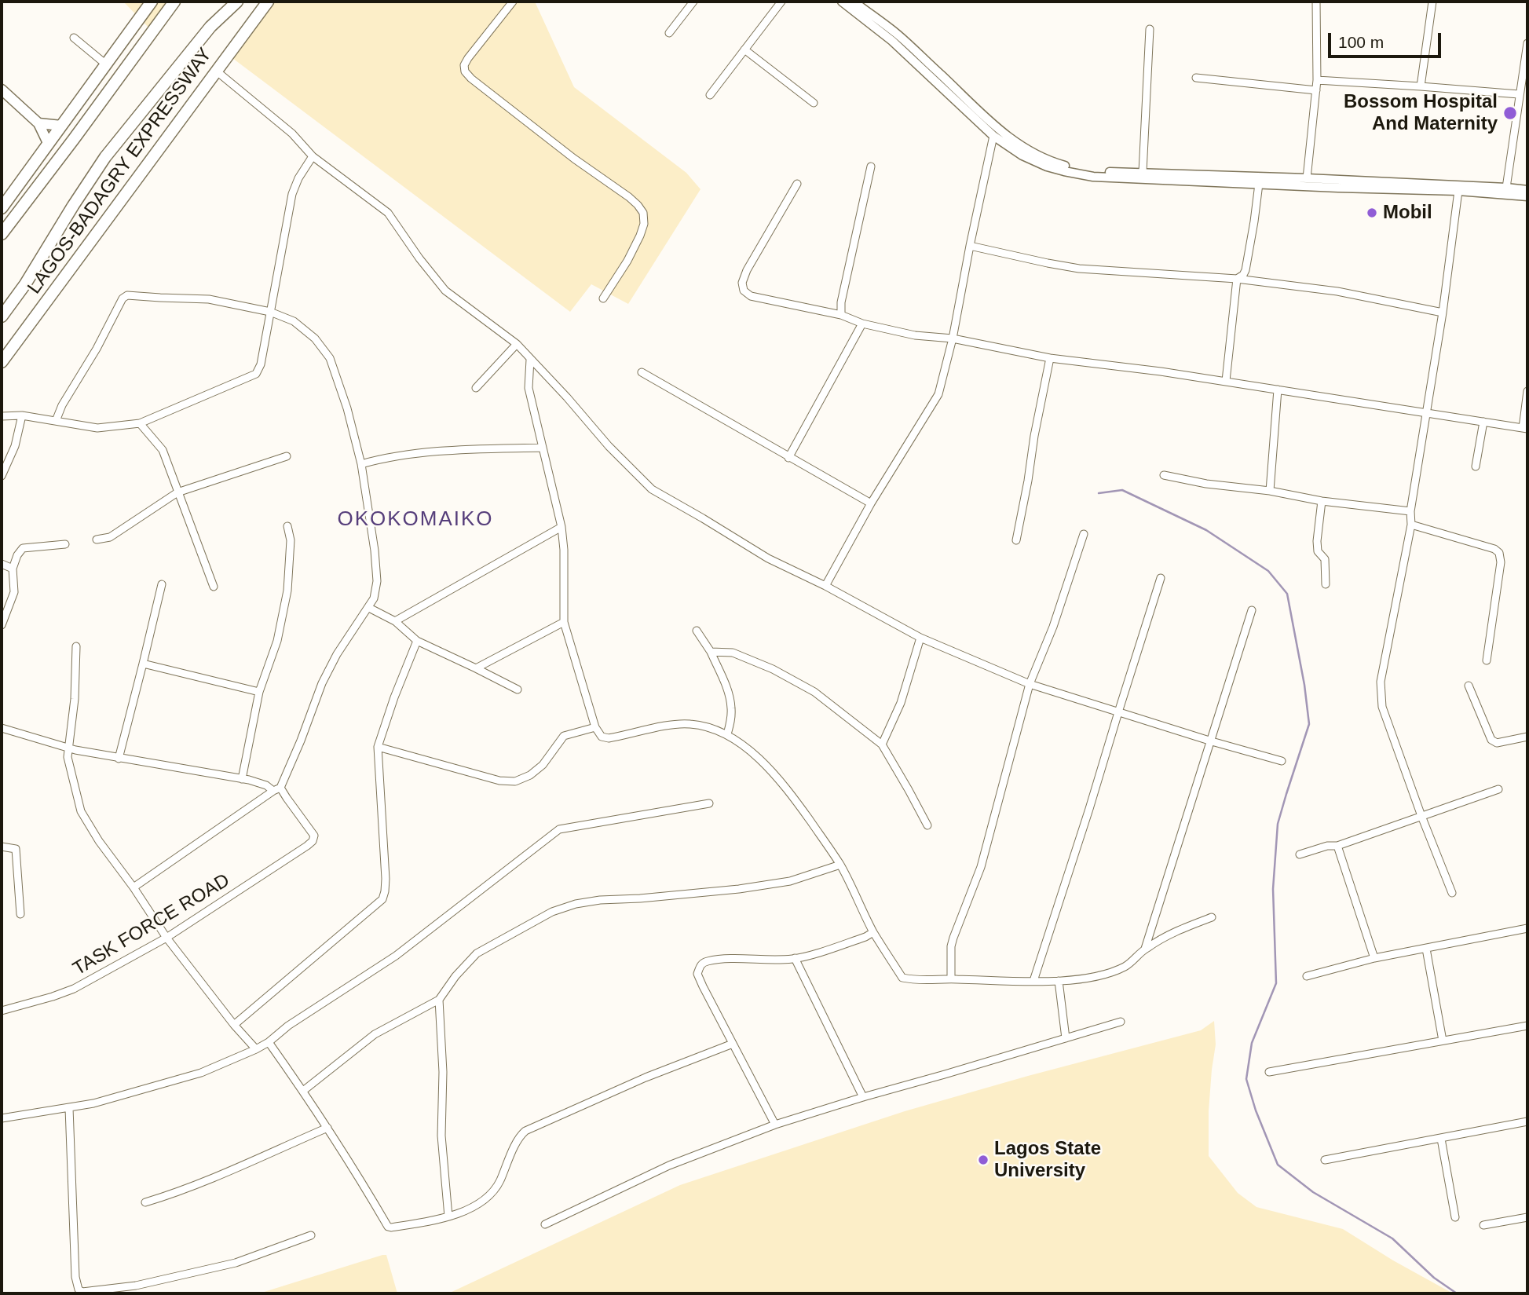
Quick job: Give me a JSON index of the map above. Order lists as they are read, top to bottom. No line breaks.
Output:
{"streets":{"main road":["LAGOS-BADAGRY EXPRESSWAY"],"street":["TASK FORCE ROAD"]},"districts":["OKOKOMAIKO"],"places":["Bossom Hospital And Maternity","Mobil","Lagos State University"],"scale_bar":"100 m"}
